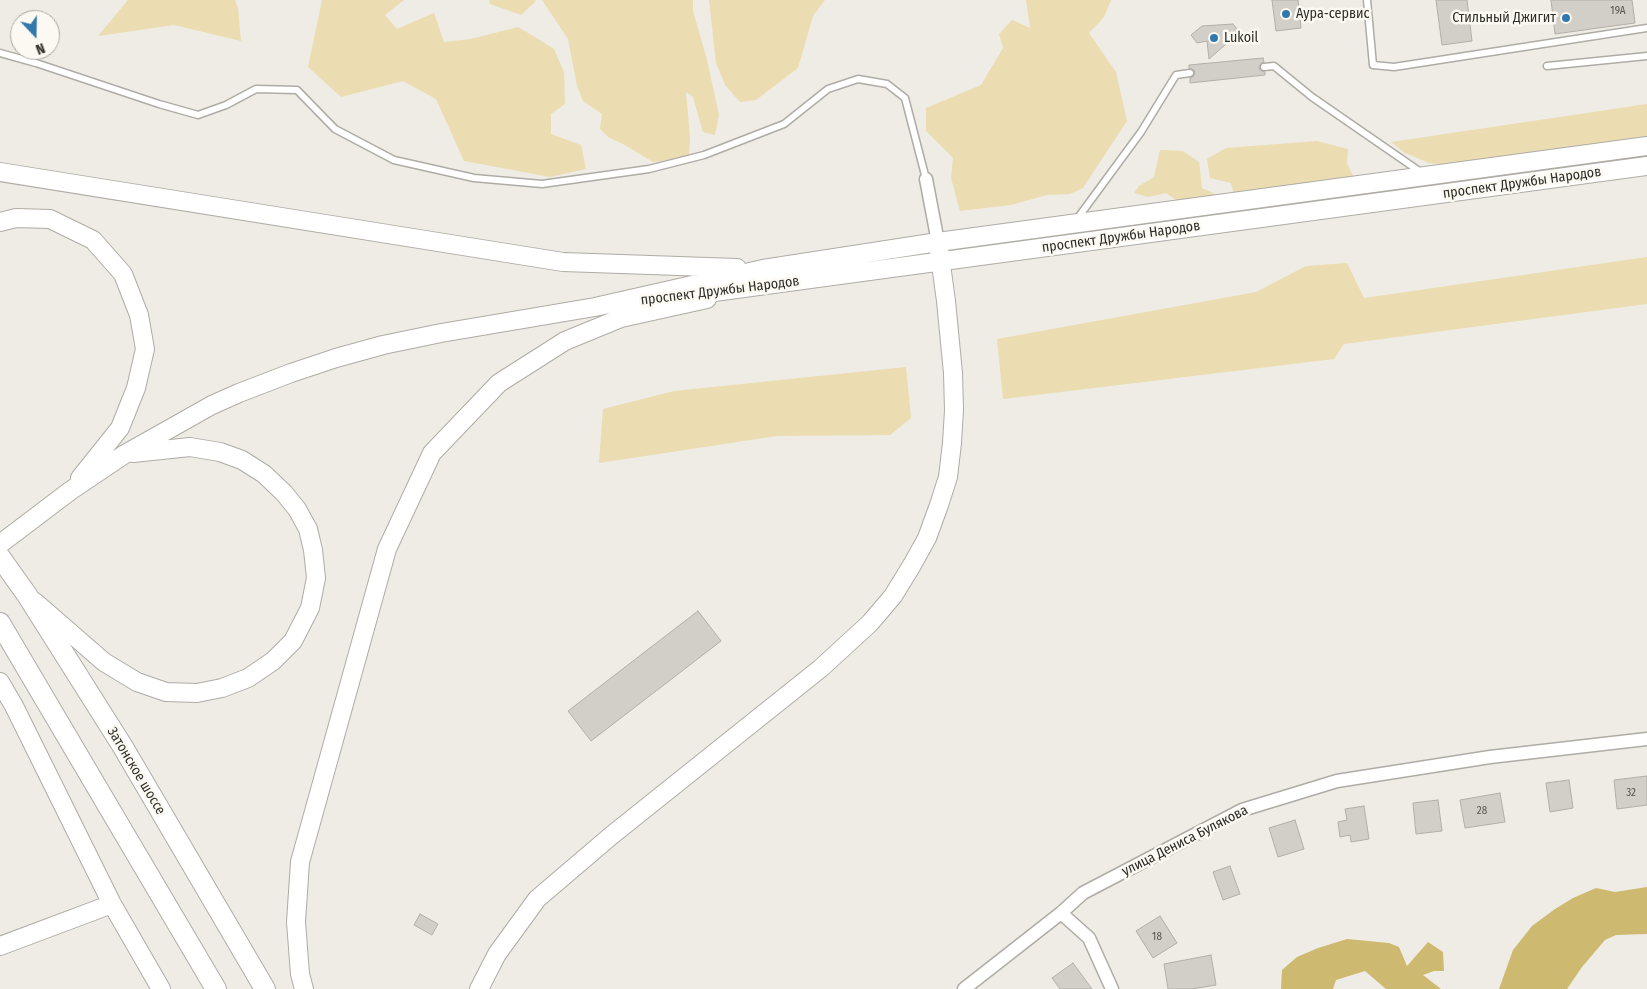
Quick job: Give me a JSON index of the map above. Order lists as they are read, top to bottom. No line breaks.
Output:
{"streets":{"main road":["проспект Дружбы Народов","Затонское шоссе"],"street":["улица Дениса Булякова"]},"places":["Аура-сервис","Стильный Джигит","Lukoil"],"house_numbers":["19А","32","28","18"],"north":"bottom"}
